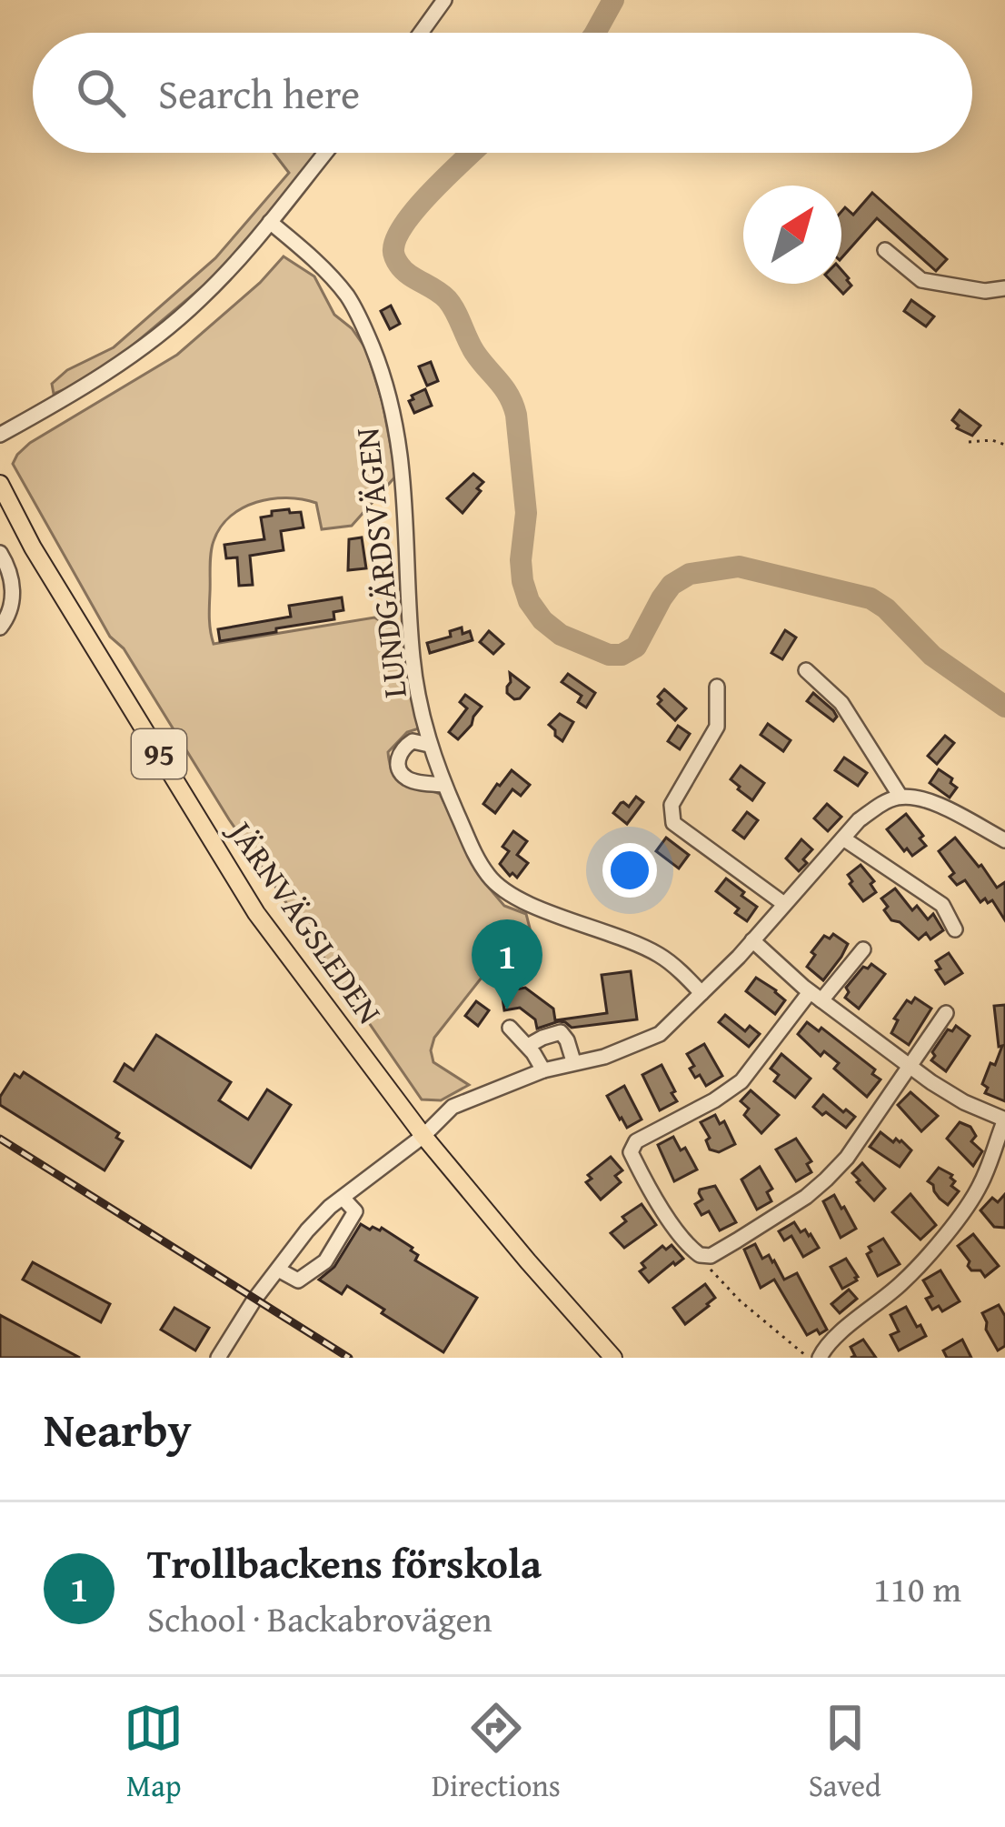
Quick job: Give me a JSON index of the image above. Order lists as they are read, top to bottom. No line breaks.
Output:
{"streets":{"main road":["95","JÄRNVÄGSLEDEN"],"street":["LUNDGÄRDSVÄGEN"]},"north":"top right","page":{"search":"Search here","pins":"1","heading":"Nearby","list":[{"mark":"1","name":"Trollbackens förskola","note":"School · Backabrovägen","value":"110 m"}],"nav":["Map","Directions","Saved"]}}
